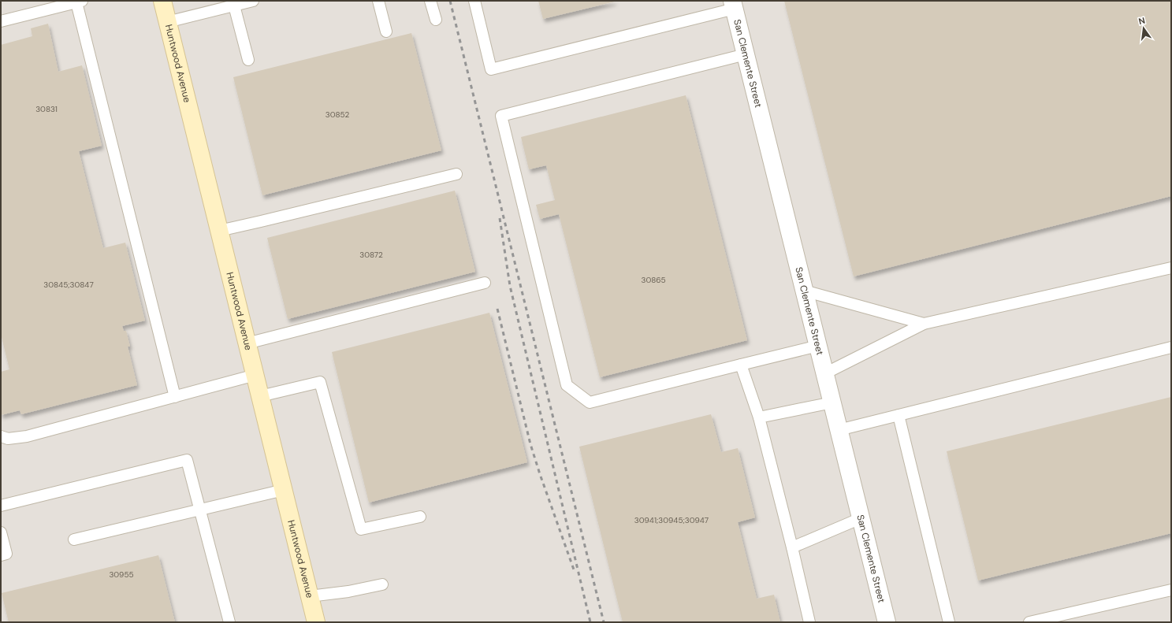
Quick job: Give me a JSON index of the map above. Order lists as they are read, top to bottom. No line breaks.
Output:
{"streets":{"street":["Huntwood Avenue","San Clemente Street"]},"house_numbers":["30831","30852","30872","30865","30845;30847","30941;30945;30947","30955"],"north":"top"}
